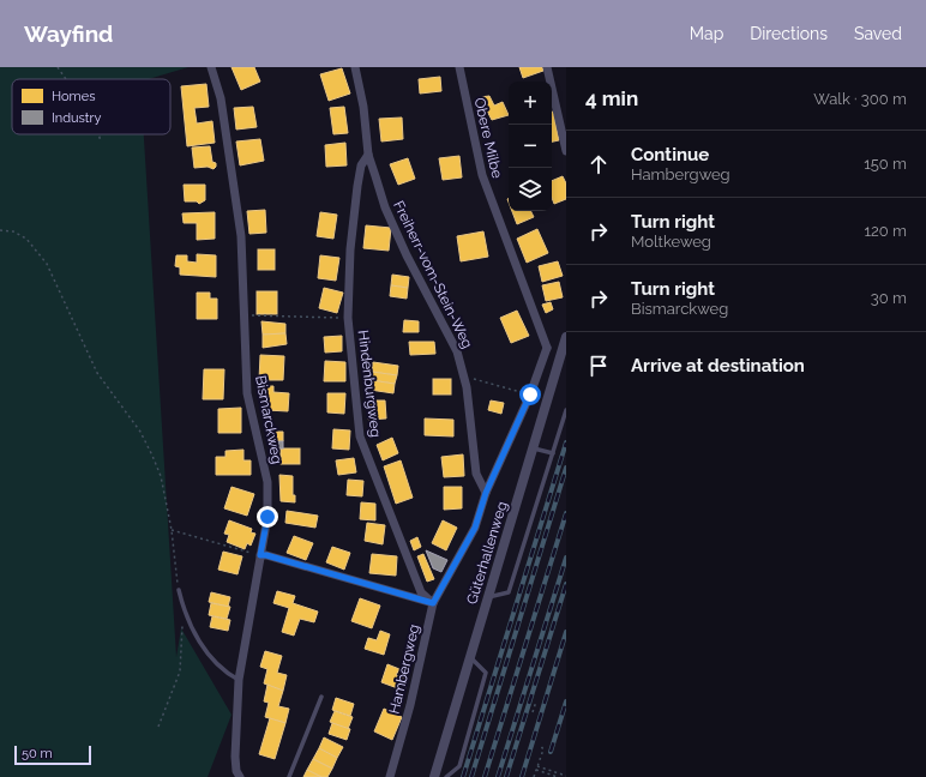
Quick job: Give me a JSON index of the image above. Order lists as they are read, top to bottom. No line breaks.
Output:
{"streets":{"street":["Obere Milbe","Freiherr-vom-Stein-Weg","Hindenburgweg","Bismarckweg","Güterhallenweg","Hambergweg"]},"crossings":[["Obere Milbe","Hambergweg"],["Freiherr-vom-Stein-Weg","Hindenburgweg"],["Freiherr-vom-Stein-Weg","Hambergweg"],["Hindenburgweg","Hambergweg"]],"legend":["Homes","Industry"],"scale_bar":"50 m","page":{"header":"Wayfind","nav":["Map","Directions","Saved"],"heading":["4 min","Walk · 300 m"],"map_buttons":["+","−"],"list":[["Continue","Hambergweg","150 m"],["Turn right","Moltkeweg","120 m"],["Turn right","Bismarckweg","30 m"],"Arrive at destination"],"scale":"50 m"}}
